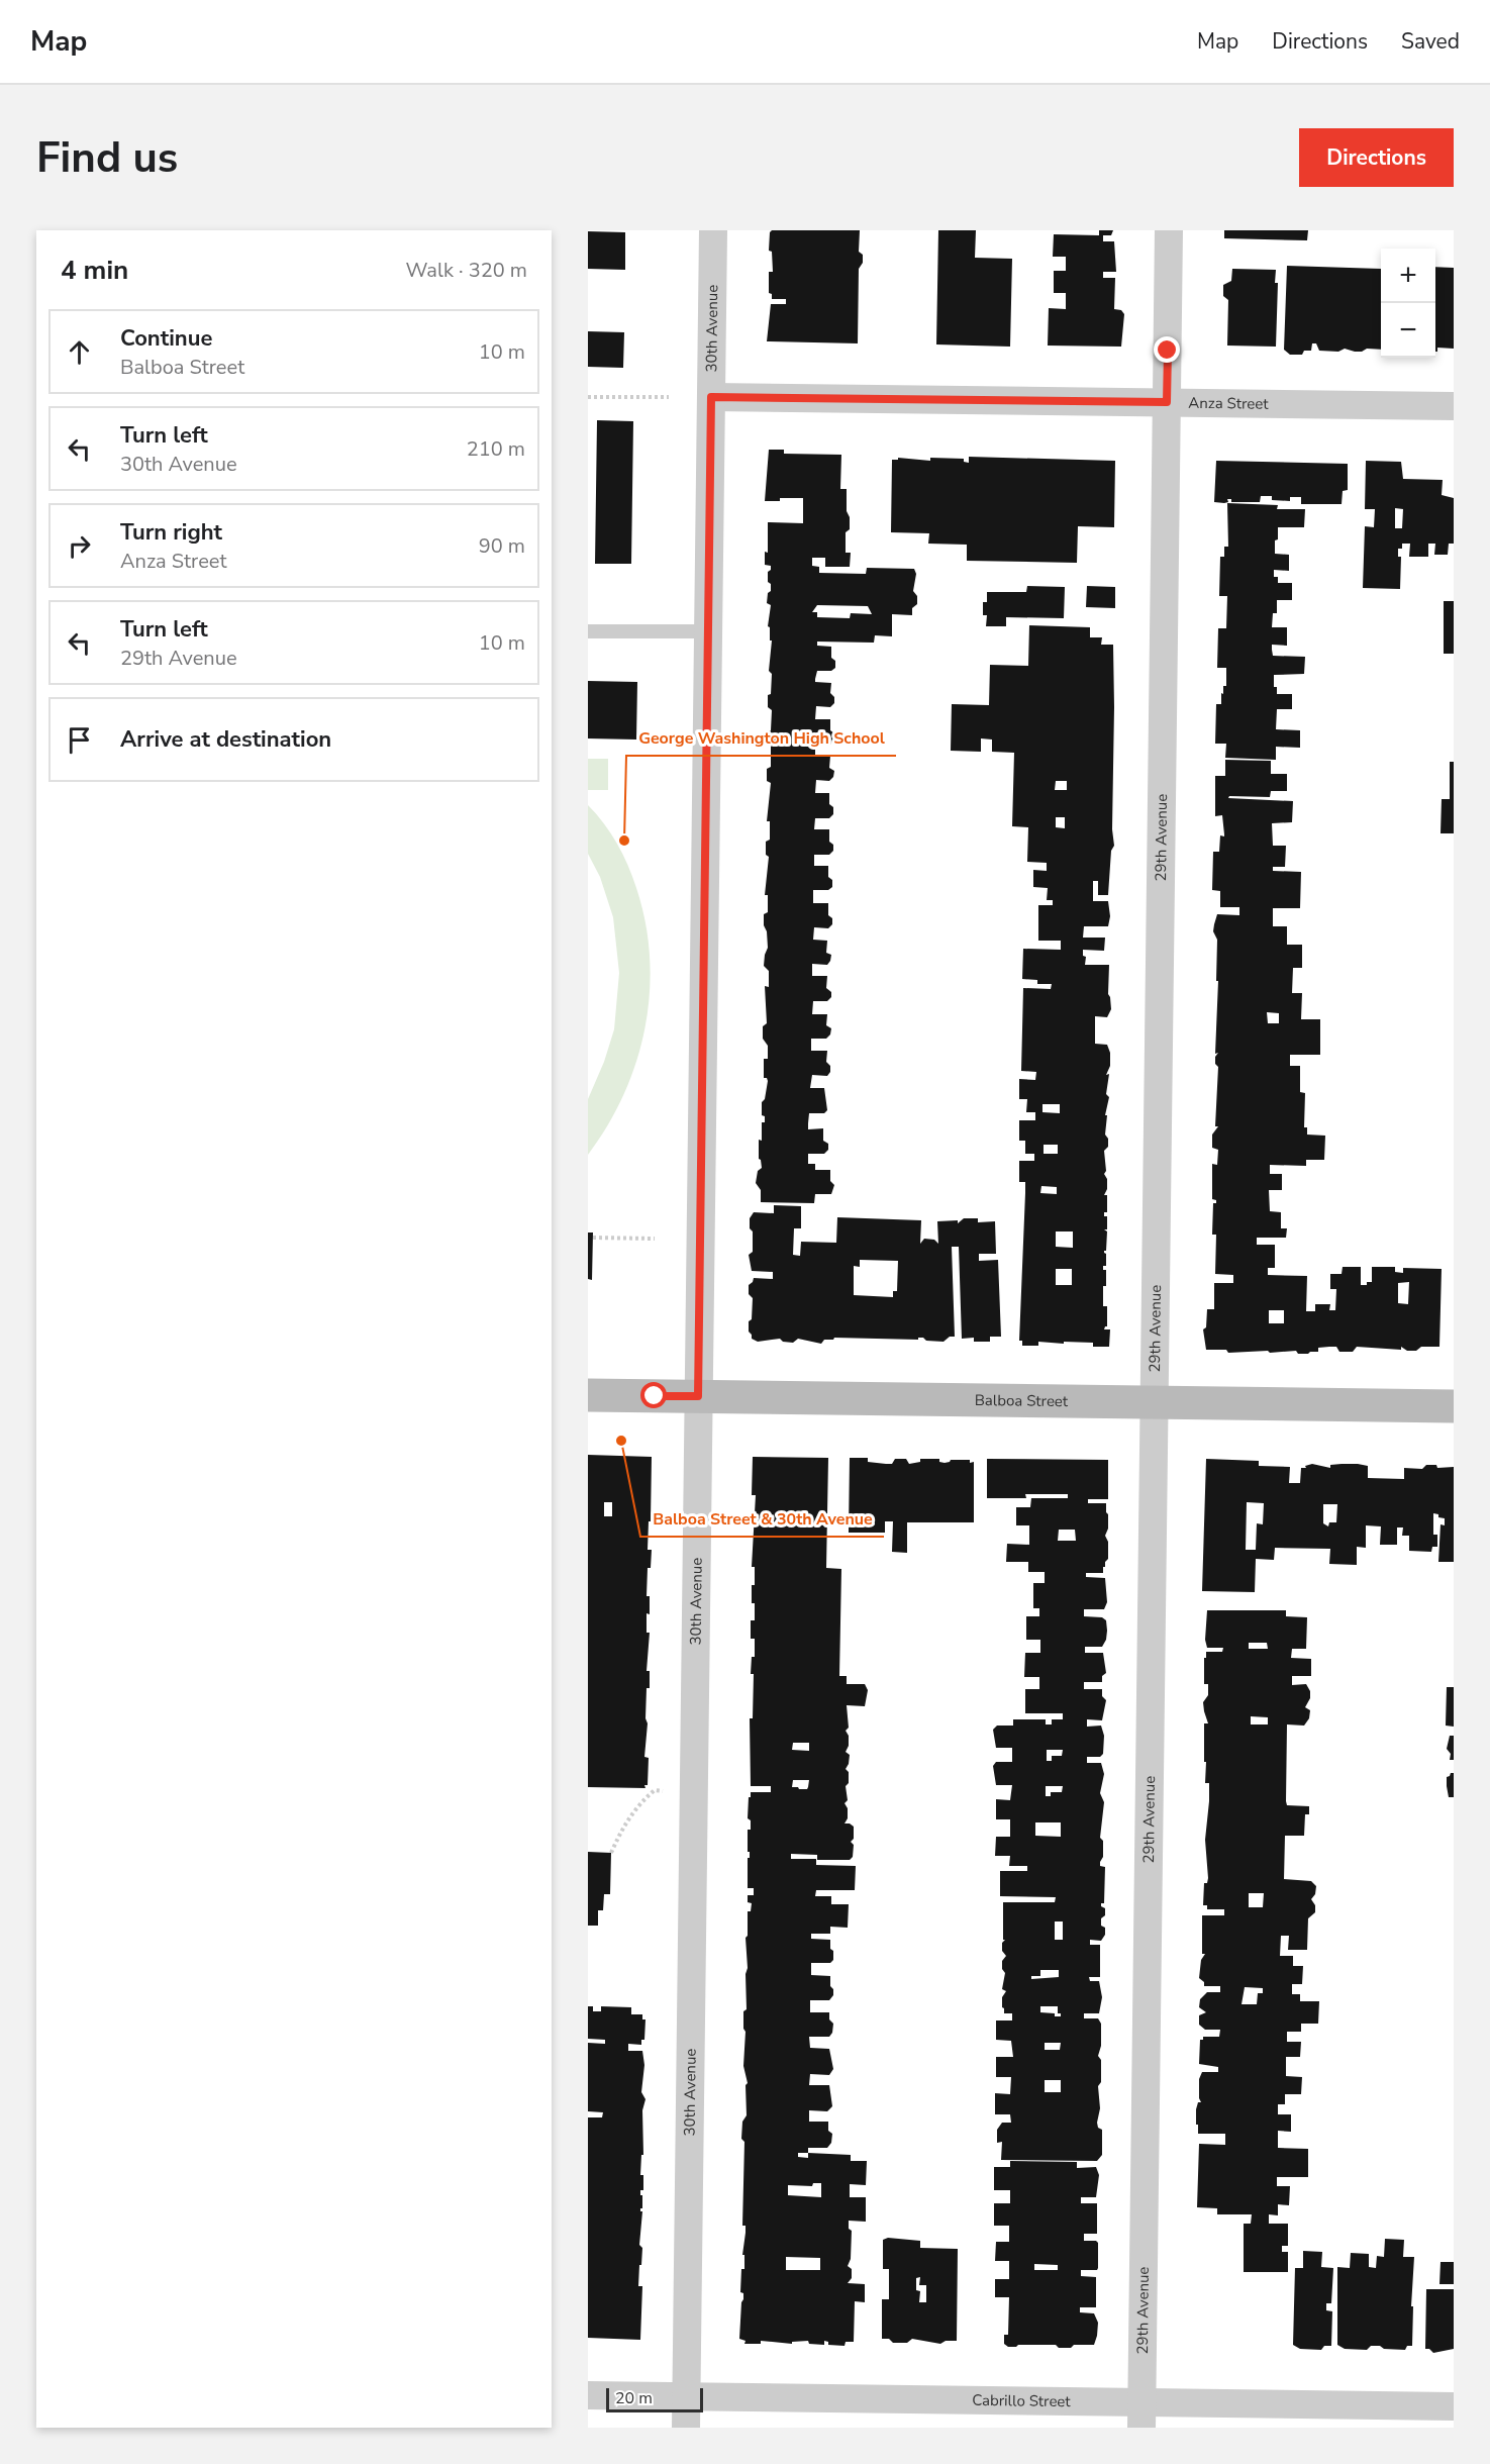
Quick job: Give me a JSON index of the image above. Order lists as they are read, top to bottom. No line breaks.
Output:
{"streets":{"street":["30th Avenue","Anza Street","29th Avenue","Balboa Street","Cabrillo Street"]},"crossings":[["30th Avenue","Anza Street"],["30th Avenue","Balboa Street"],["30th Avenue","Cabrillo Street"],["Anza Street","29th Avenue"],["29th Avenue","Balboa Street"],["29th Avenue","Cabrillo Street"]],"places":["George Washington High School","Balboa Street & 30th Avenue"],"scale_bar":"20 m","page":{"header":"Map","nav":["Map","Directions","Saved"],"buttons":"Directions","title":"Find us","heading":["4 min","Walk · 320 m"],"map_buttons":["+","−"],"list":[["Continue","Balboa Street","10 m"],["Turn left","30th Avenue","210 m"],["Turn right","Anza Street","90 m"],["Turn left","29th Avenue","10 m"],"Arrive at destination"],"scale":"20 m"}}
